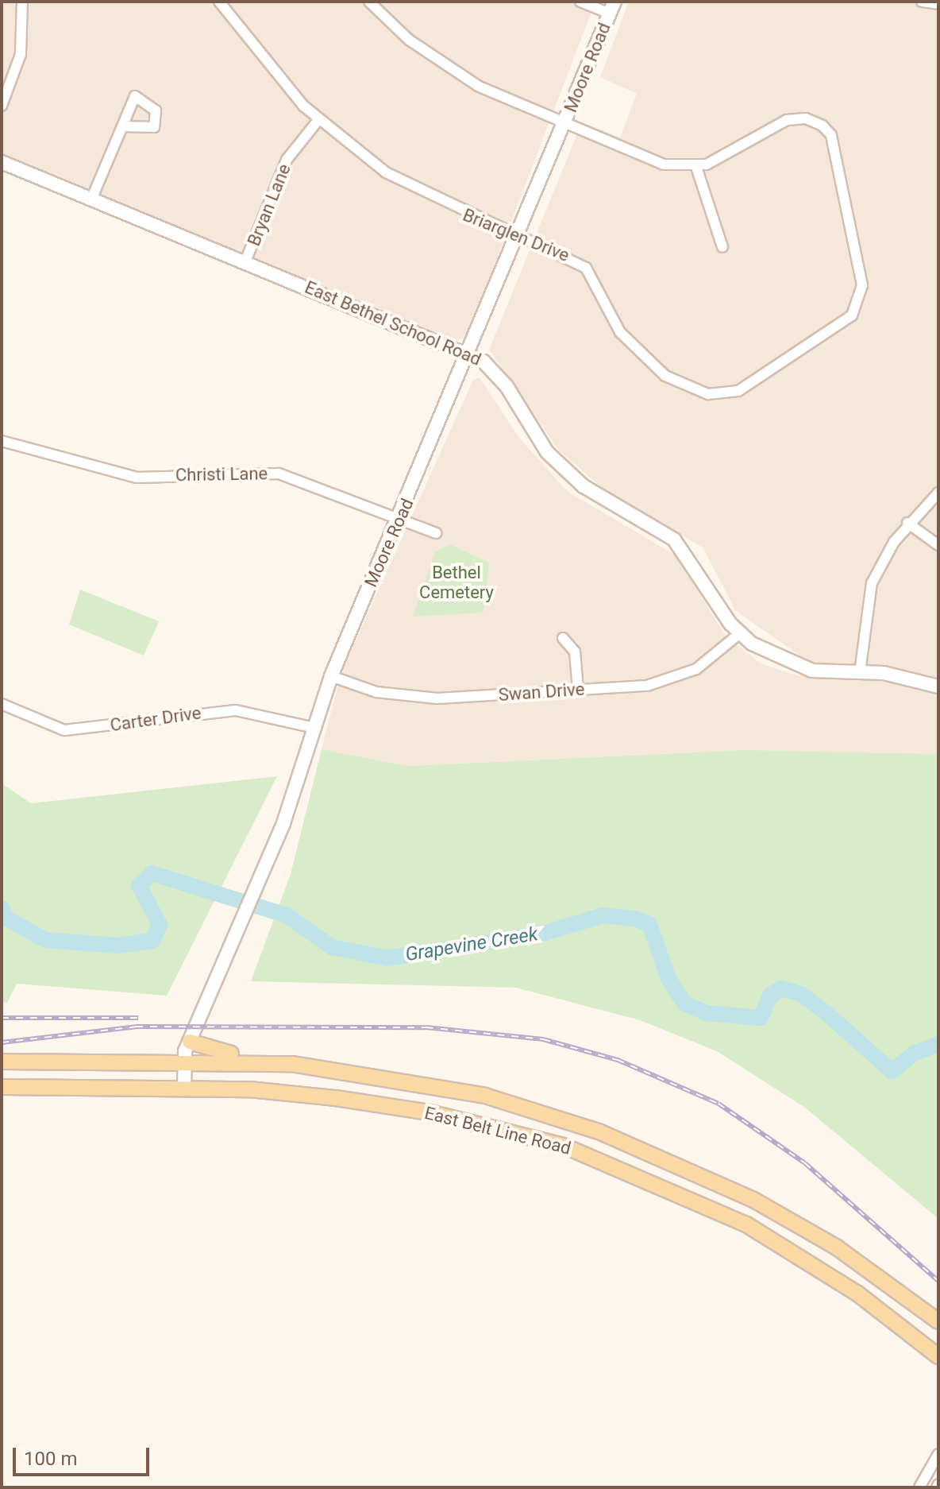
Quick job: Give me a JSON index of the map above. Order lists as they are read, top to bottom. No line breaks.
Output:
{"streets":{"main road":["East Belt Line Road"],"street":["Moore Road","Bryan Lane","Briarglen Drive","East Bethel School Road","Christi Lane","Swan Drive","Carter Drive"]},"crossings":[["Moore Road","Briarglen Drive"],["Moore Road","East Bethel School Road"],["Moore Road","Christi Lane"],["Moore Road","Swan Drive"],["Moore Road","Carter Drive"],["Moore Road","East Belt Line Road"],["Bryan Lane","Briarglen Drive"],["Bryan Lane","East Bethel School Road"],["East Bethel School Road","Swan Drive"]],"water":["Grapevine Creek"],"parks":["Bethel Cemetery"],"scale_bar":"100 m"}
